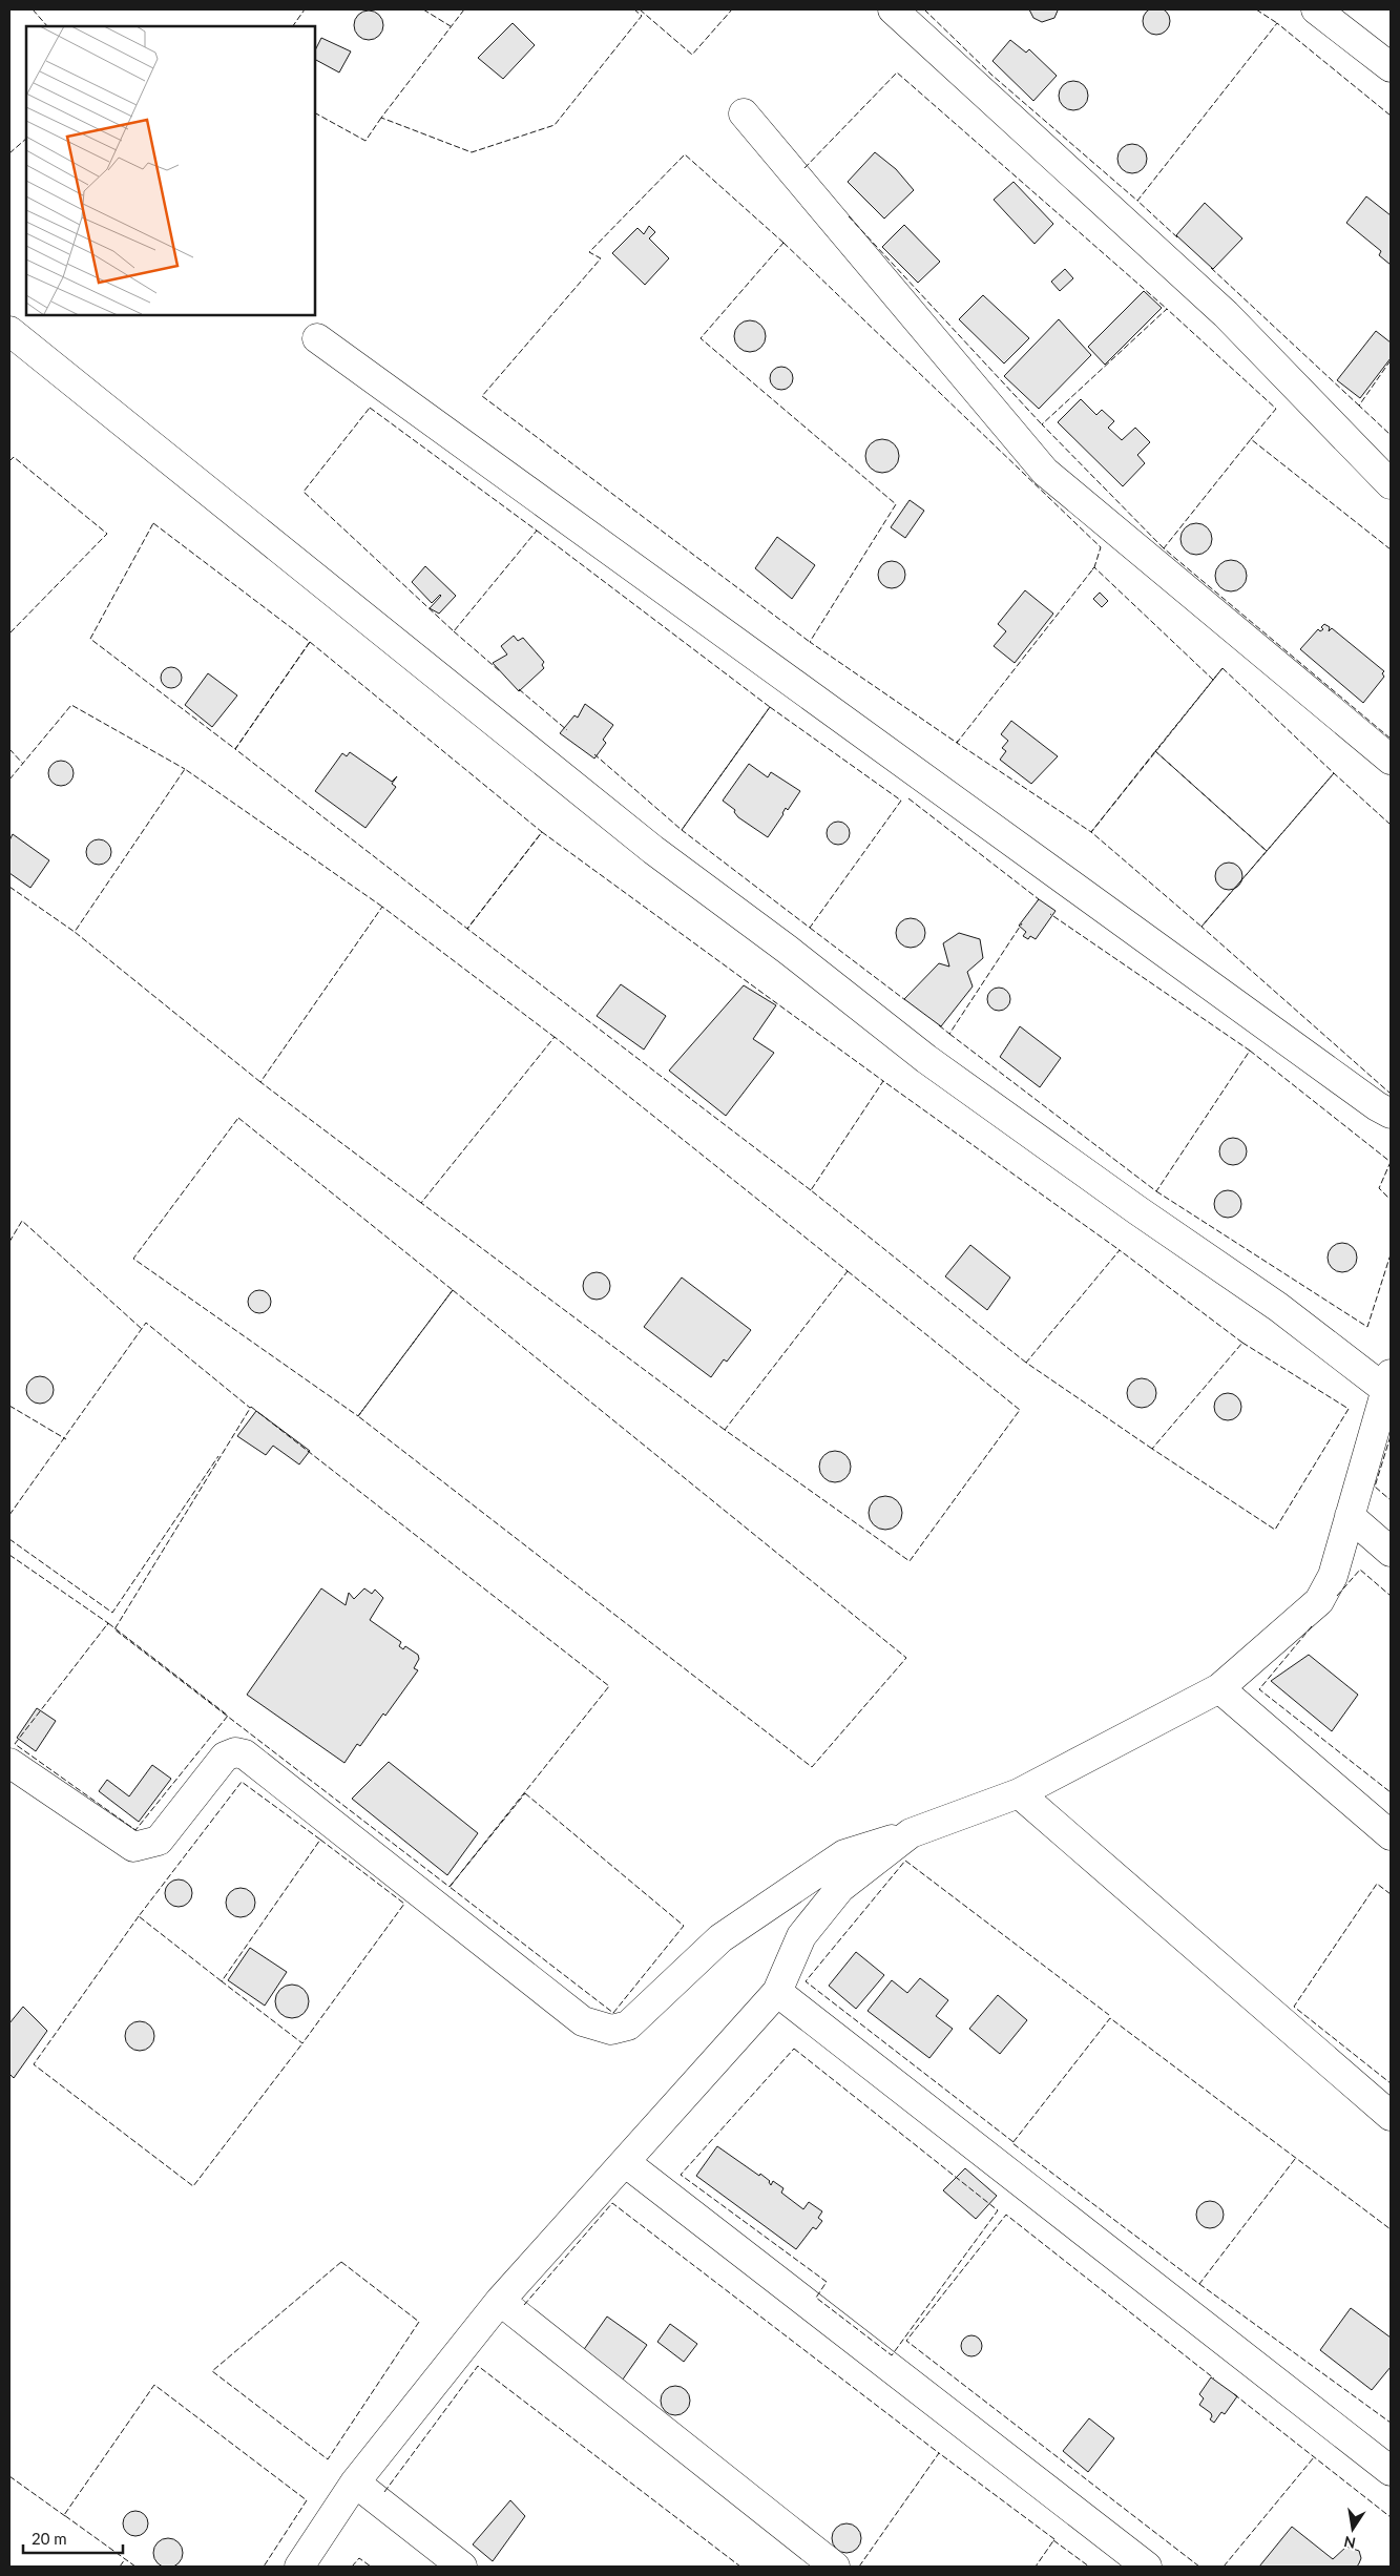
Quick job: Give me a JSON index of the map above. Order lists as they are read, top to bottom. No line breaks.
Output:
{"scale_bar":"20 m","north":"bottom"}
